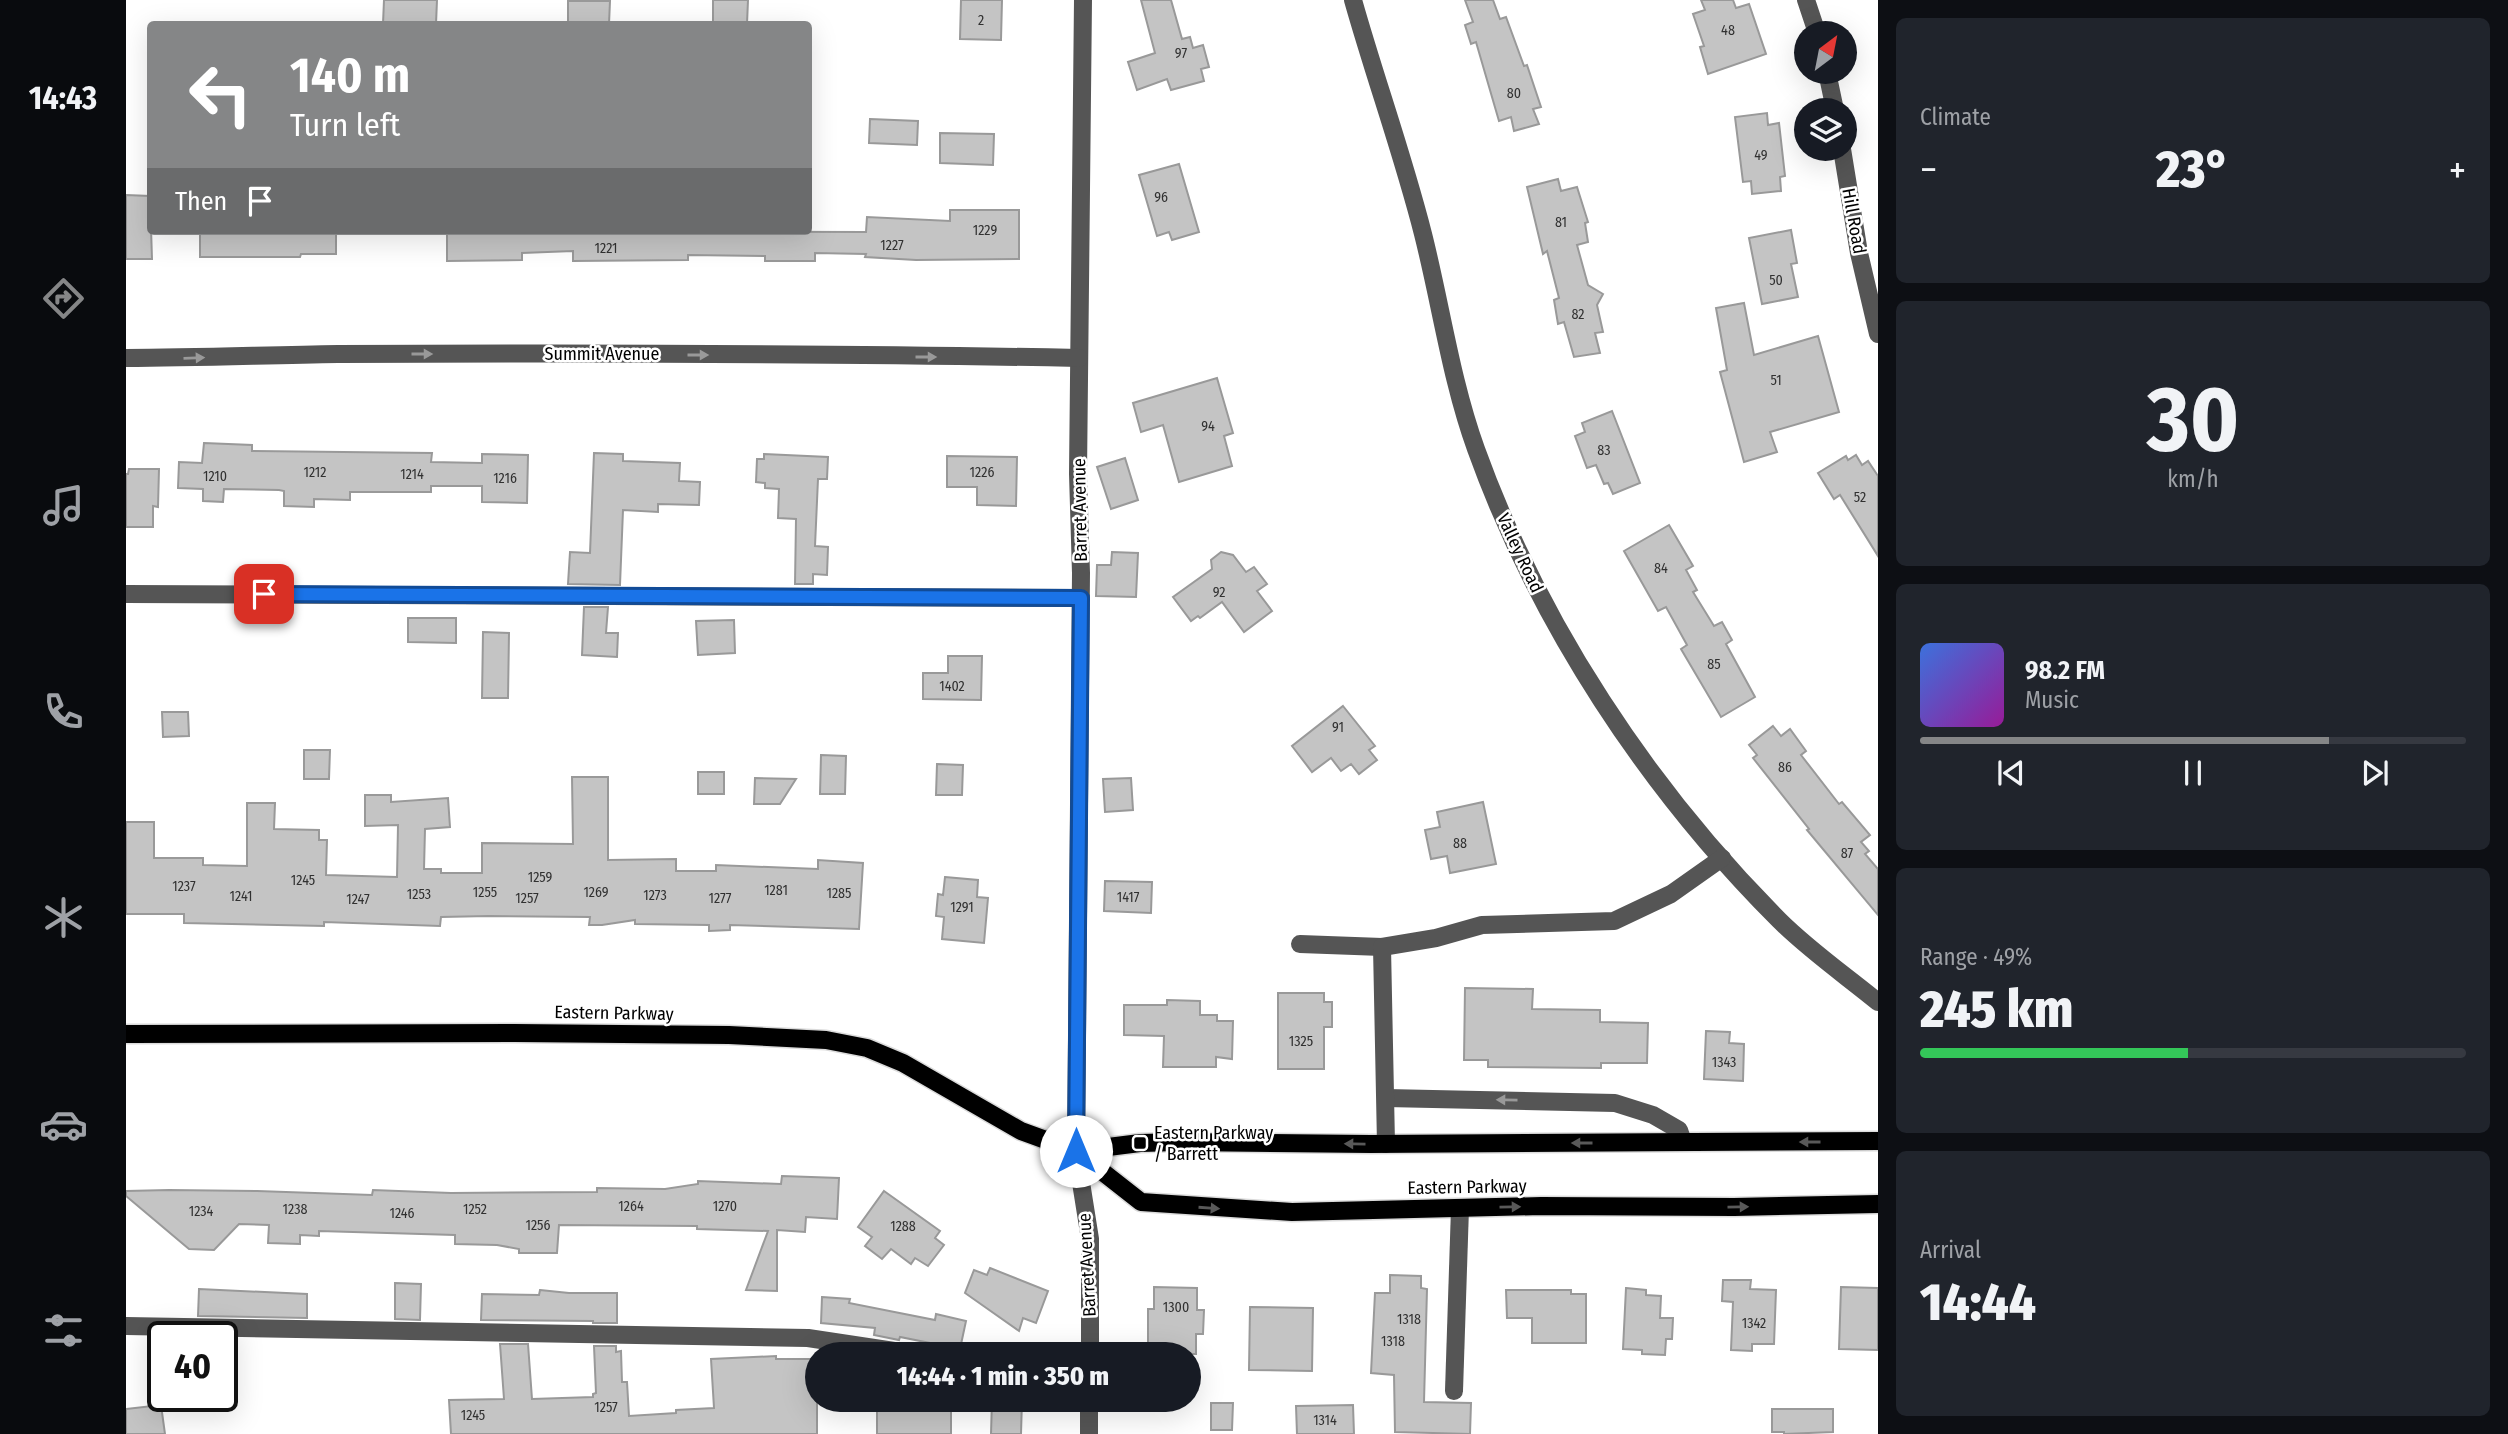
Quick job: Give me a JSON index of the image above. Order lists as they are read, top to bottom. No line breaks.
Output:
{"streets":{"main road":["Eastern Parkway"],"street":["Hill Road","Summit Avenue","Barret Avenue","Valley Road"]},"crossings":[["Summit Avenue","Barret Avenue"],["Barret Avenue","Eastern Parkway"]],"one_way":["Summit Avenue"],"places":{"transit":["Eastern Parkway / Barrett"]},"house_numbers":["2","48","97","80","49","96","81","1229","1227","1221","50","82","51","94","83","1212","1226","1214","1210","1216","52","84","92","85","1402","91","86","88","87","1259","1245","1237","1281","1255","1269","1285","1253","1273","1241","1417","1257","1277","1247","1291","1325","1343","1264","1270","1238","1252","1234","1246","1256","1288","1300","1318","1342","1318","1257","1245","1314"],"north":"top right","page":{"tabs":"14:43","tile":["Climate",["30","km/h"],["Range · 49%","245 km"],["Arrival","14:44"]],"turn":["140 m","Turn left"],"heat":["−","23°","+"],"then":"Then","song":["98.2 FM","Music"],"limit":"40","trip":"14:44 · 1 min · 350 m"}}
